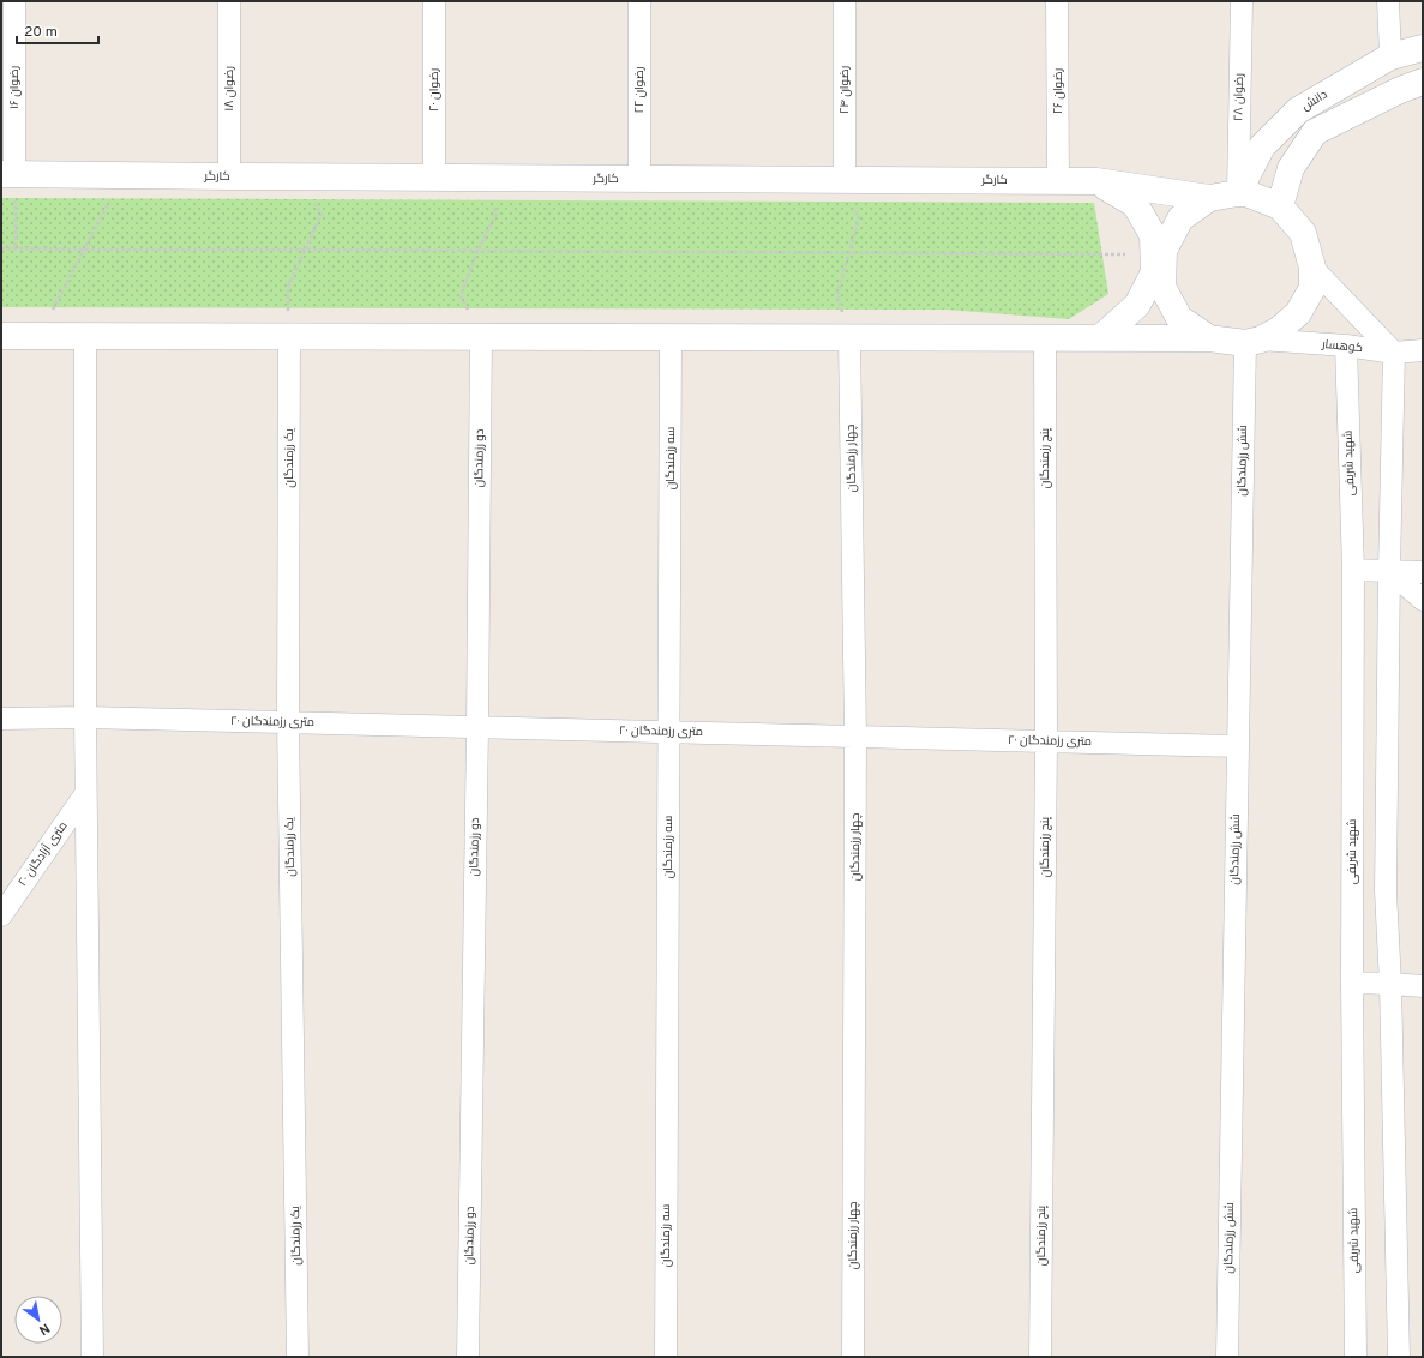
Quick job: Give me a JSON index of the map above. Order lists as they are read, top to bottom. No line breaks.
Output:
{"streets":{"street":["رضوان ۱۶","رضوان ۱۸","رضوان ۲۰","رضوان ۲۲","رضوان ۲۴","رضوان ۲۶","رضوان ۲۸","دانش","کارگر","کوهسار","یک رزمندگان","دو رزمندگان","سه رزمندگان","چهار رزمندگان","پنج رزمندگان","شش رزمندگان","شهید شریفی","۲۰ متری رزمندگان","۲۰ متری آزادگان"]},"crossings":[["رضوان ۱۶","کارگر"],["رضوان ۱۸","کارگر"],["رضوان ۲۰","کارگر"],["رضوان ۲۲","کارگر"],["رضوان ۲۴","کارگر"],["رضوان ۲۶","کارگر"],["رضوان ۲۸","دانش"],["رضوان ۲۸","کارگر"],["رضوان ۲۸","کوهسار"],["رضوان ۲۸","شش رزمندگان"],["دانش","کارگر"],["دانش","کوهسار"],["دانش","شش رزمندگان"],["کارگر","کوهسار"],["کارگر","شش رزمندگان"],["کوهسار","شش رزمندگان"],["کوهسار","شهید شریفی"],["یک رزمندگان","۲۰ متری رزمندگان"],["دو رزمندگان","۲۰ متری رزمندگان"],["سه رزمندگان","۲۰ متری رزمندگان"],["چهار رزمندگان","۲۰ متری رزمندگان"],["پنج رزمندگان","۲۰ متری رزمندگان"],["شش رزمندگان","۲۰ متری رزمندگان"]],"scale_bar":"20 m","north":"bottom right"}
